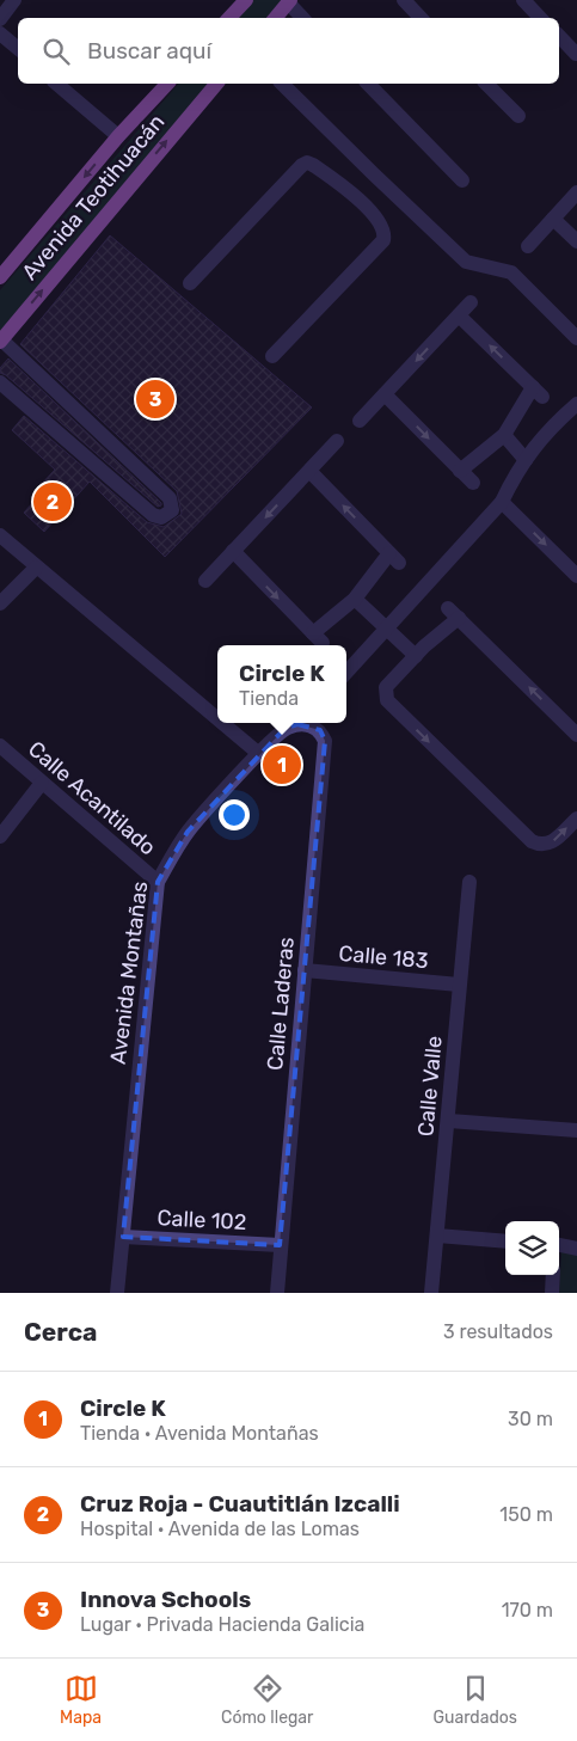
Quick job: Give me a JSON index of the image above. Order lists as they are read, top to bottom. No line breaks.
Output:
{"streets":{"main road":["Avenida Teotihuacán"],"street":["Calle Acantilado","Calle 183","Avenida Montañas","Calle Laderas","Calle Valle","Calle 102"]},"crossings":[["Calle Acantilado","Avenida Montañas"],["Calle 183","Calle Laderas"],["Calle 183","Calle Valle"],["Avenida Montañas","Calle Laderas"],["Avenida Montañas","Calle 102"],["Calle Laderas","Calle 102"]],"page":{"search":"Buscar aquí","pins":["3","2","1"],"popup":["Circle K","Tienda"],"heading":["Cerca","3 resultados"],"list":[{"mark":"1","name":"Circle K","note":"Tienda · Avenida Montañas","value":"30 m"},{"mark":"2","name":"Cruz Roja - Cuautitlán Izcalli","note":"Hospital · Avenida de las Lomas","value":"150 m"},{"mark":"3","name":"Innova Schools","note":"Lugar · Privada Hacienda Galicia","value":"170 m"}],"nav":["Mapa","Cómo llegar","Guardados"]}}
